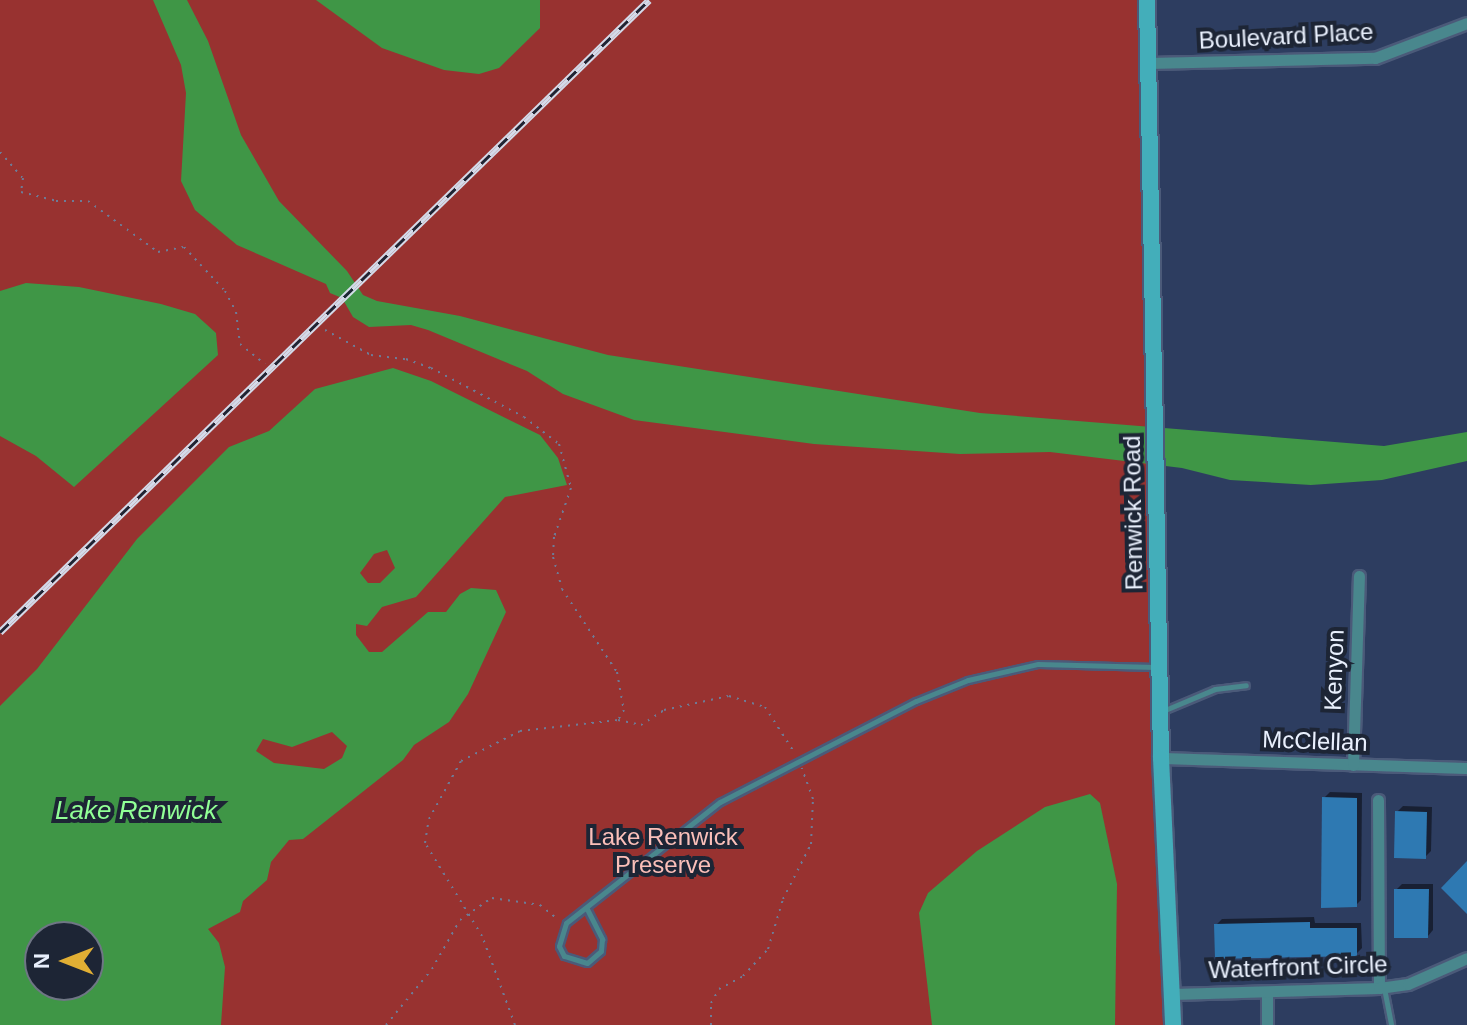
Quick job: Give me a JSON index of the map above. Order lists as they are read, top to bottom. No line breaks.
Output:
{"streets":{"street":["Boulevard Place","Renwick Road","Kenyon","McClellan","Waterfront Circle"]},"crossings":[["Boulevard Place","Renwick Road"],["Renwick Road","McClellan"],["Renwick Road","Waterfront Circle"],["Kenyon","McClellan"]],"water":["Lake Renwick"],"parks":["Lake Renwick Preserve"],"north":"left"}
